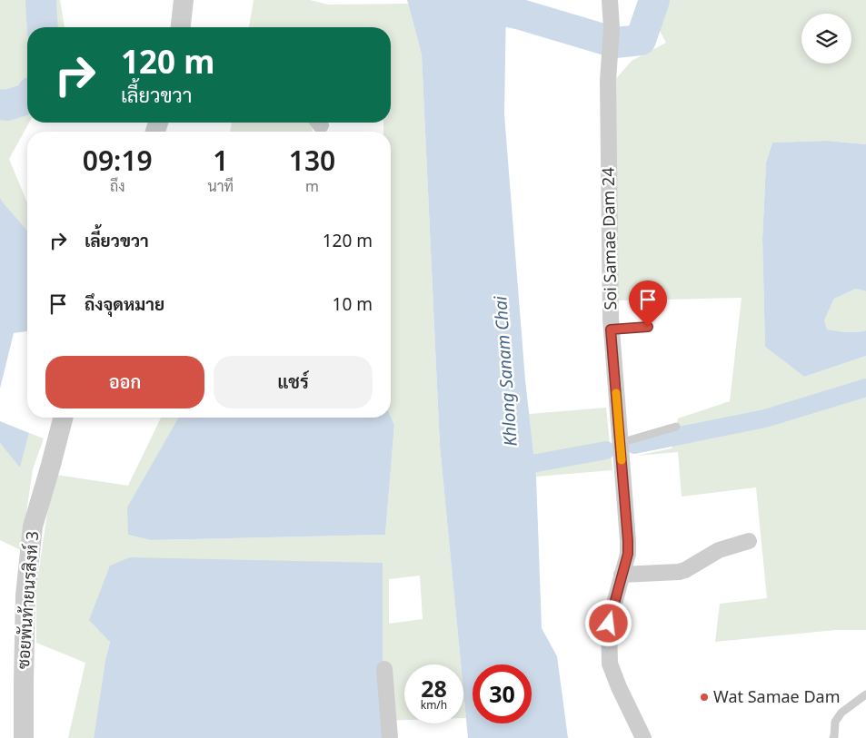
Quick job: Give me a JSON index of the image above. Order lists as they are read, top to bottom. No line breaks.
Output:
{"streets":{"street":["Soi Samae Dam 24","ซอยพันท้ายนรสิงห์ 3"]},"water":["Khlong Sanam Chai"],"places":["Wat Samae Dam"],"page":{"turn":["120 m","เลี้ยวขวา"],"eta":["09:19","ถึง","1","นาที","130","m"],"list":[{"name":"เลี้ยวขวา","value":"120 m"},{"name":"ถึงจุดหมาย","value":"10 m"}],"buttons":["ออก","แชร์"],"speed":"28 km/h","limit":"30"}}
